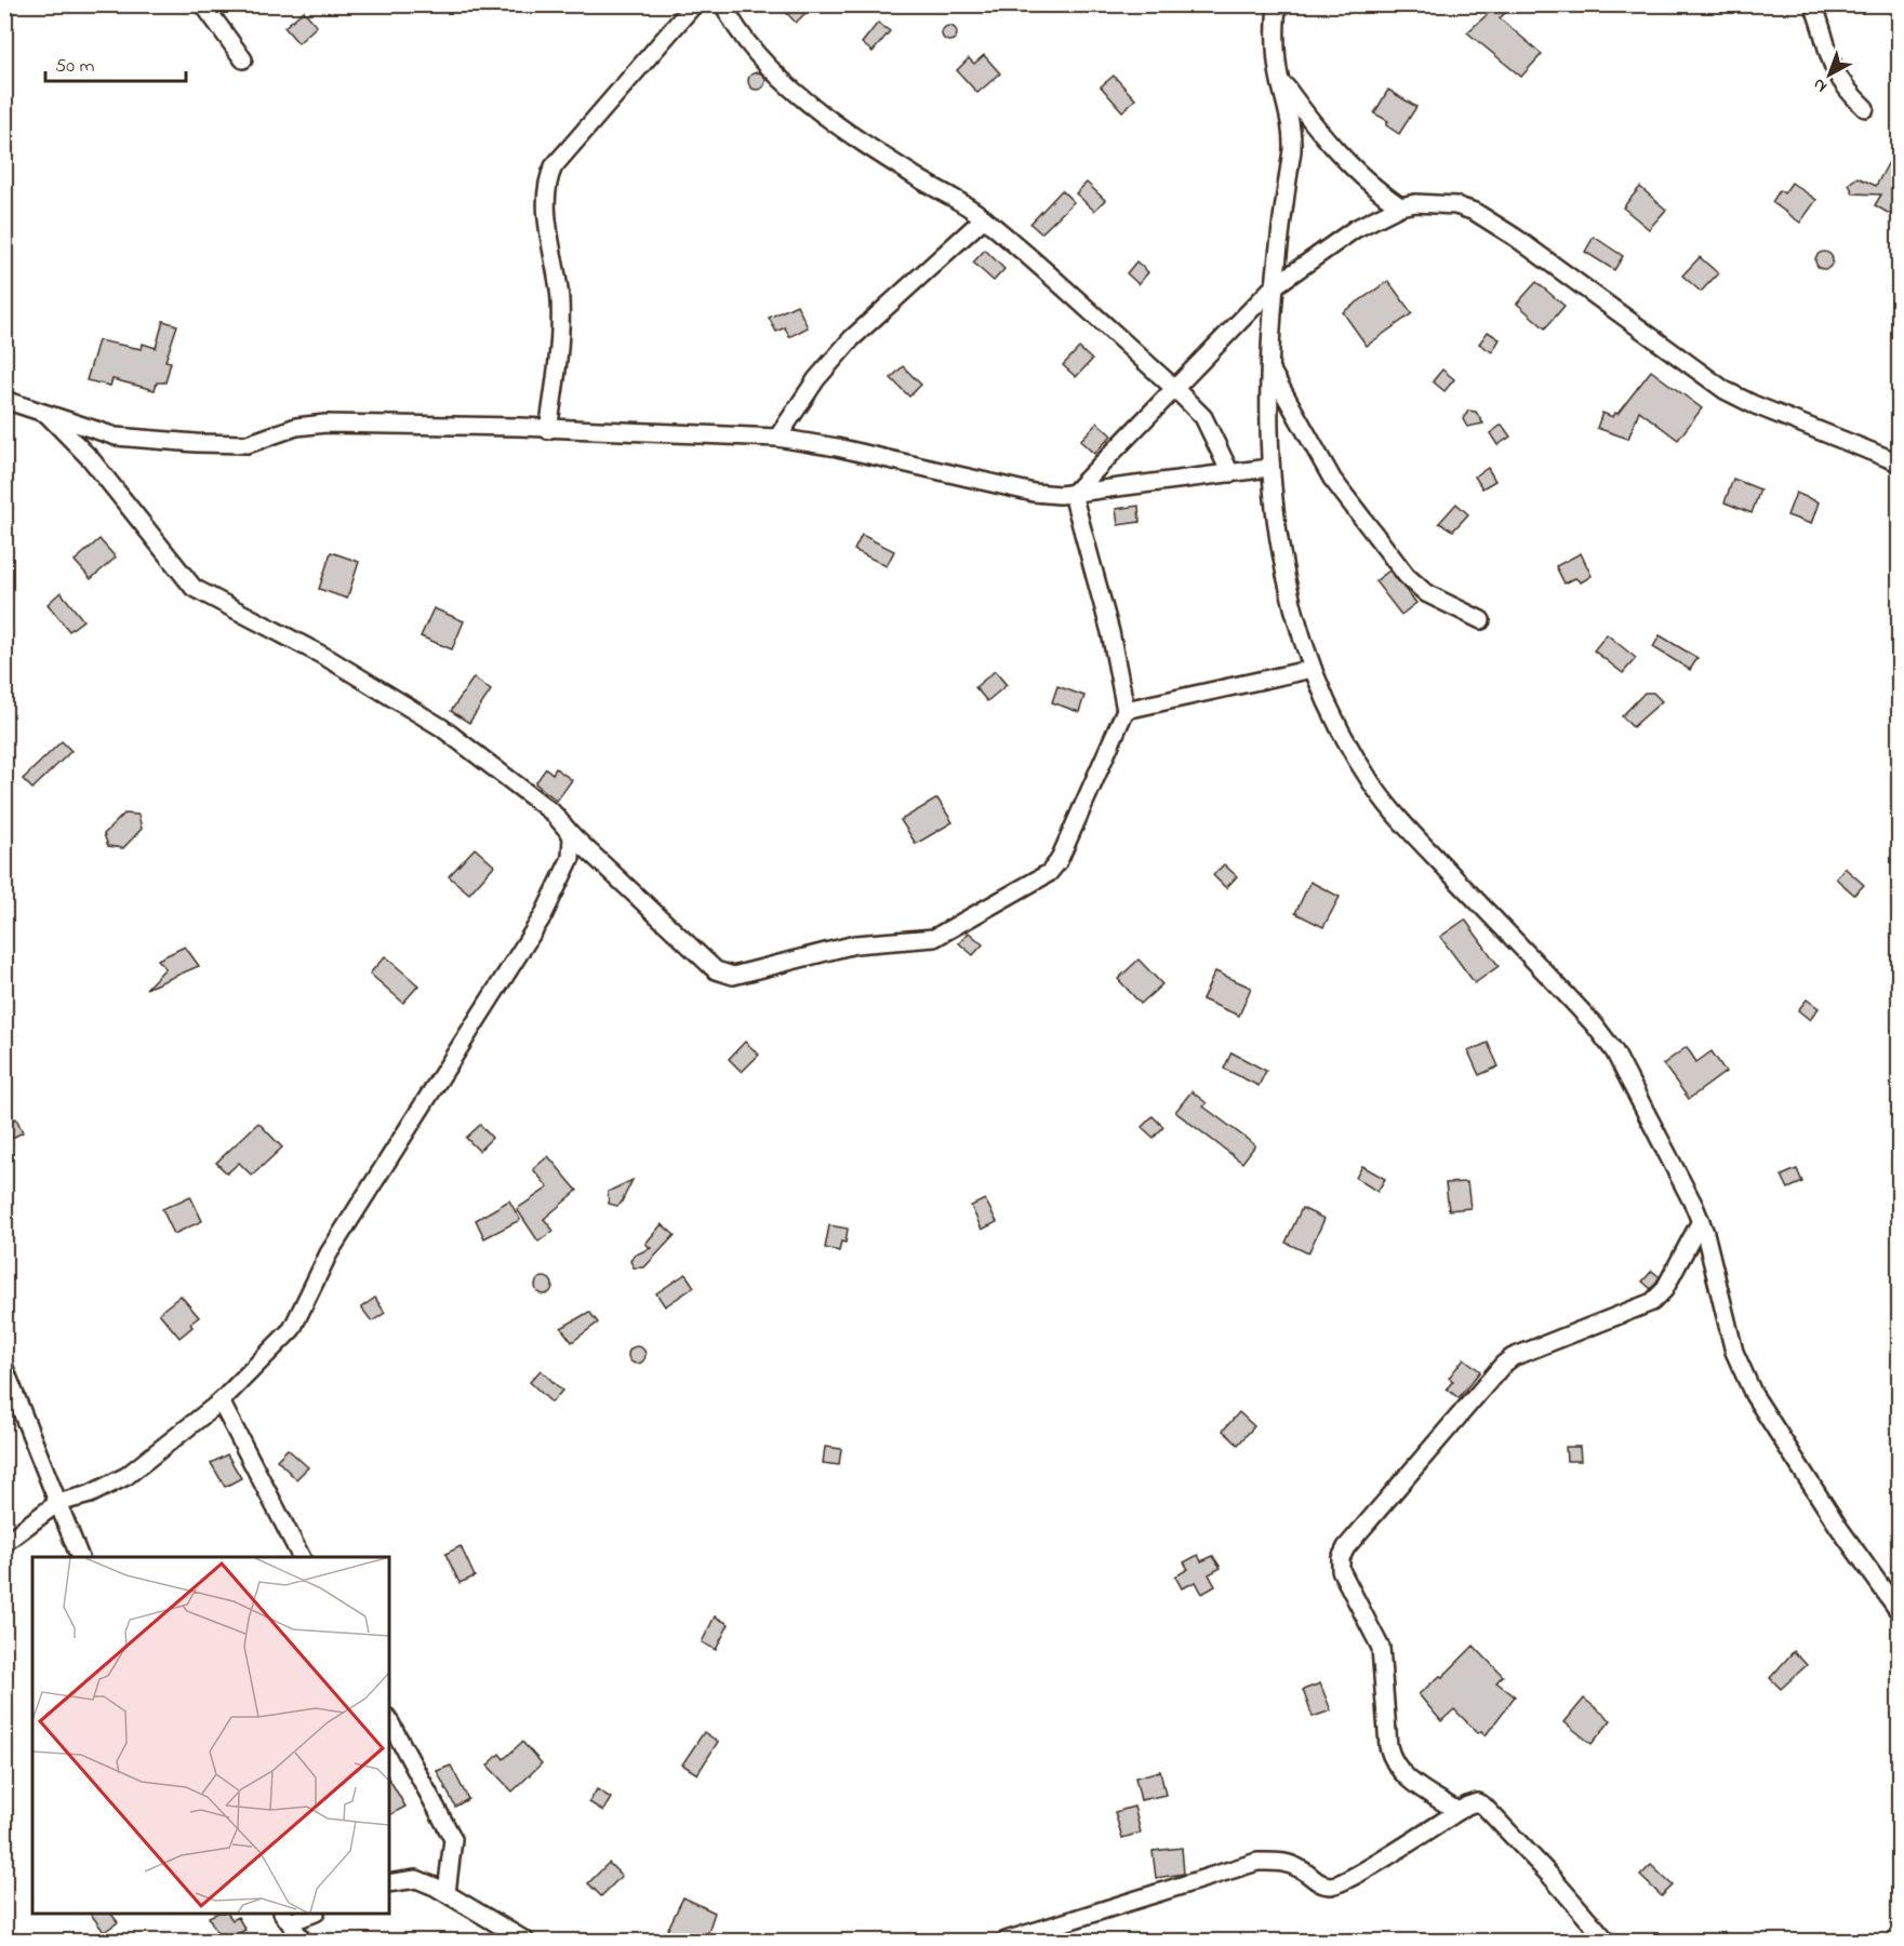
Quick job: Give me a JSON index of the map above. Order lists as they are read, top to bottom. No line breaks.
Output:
{"scale_bar":"50 m","north":"bottom left"}
